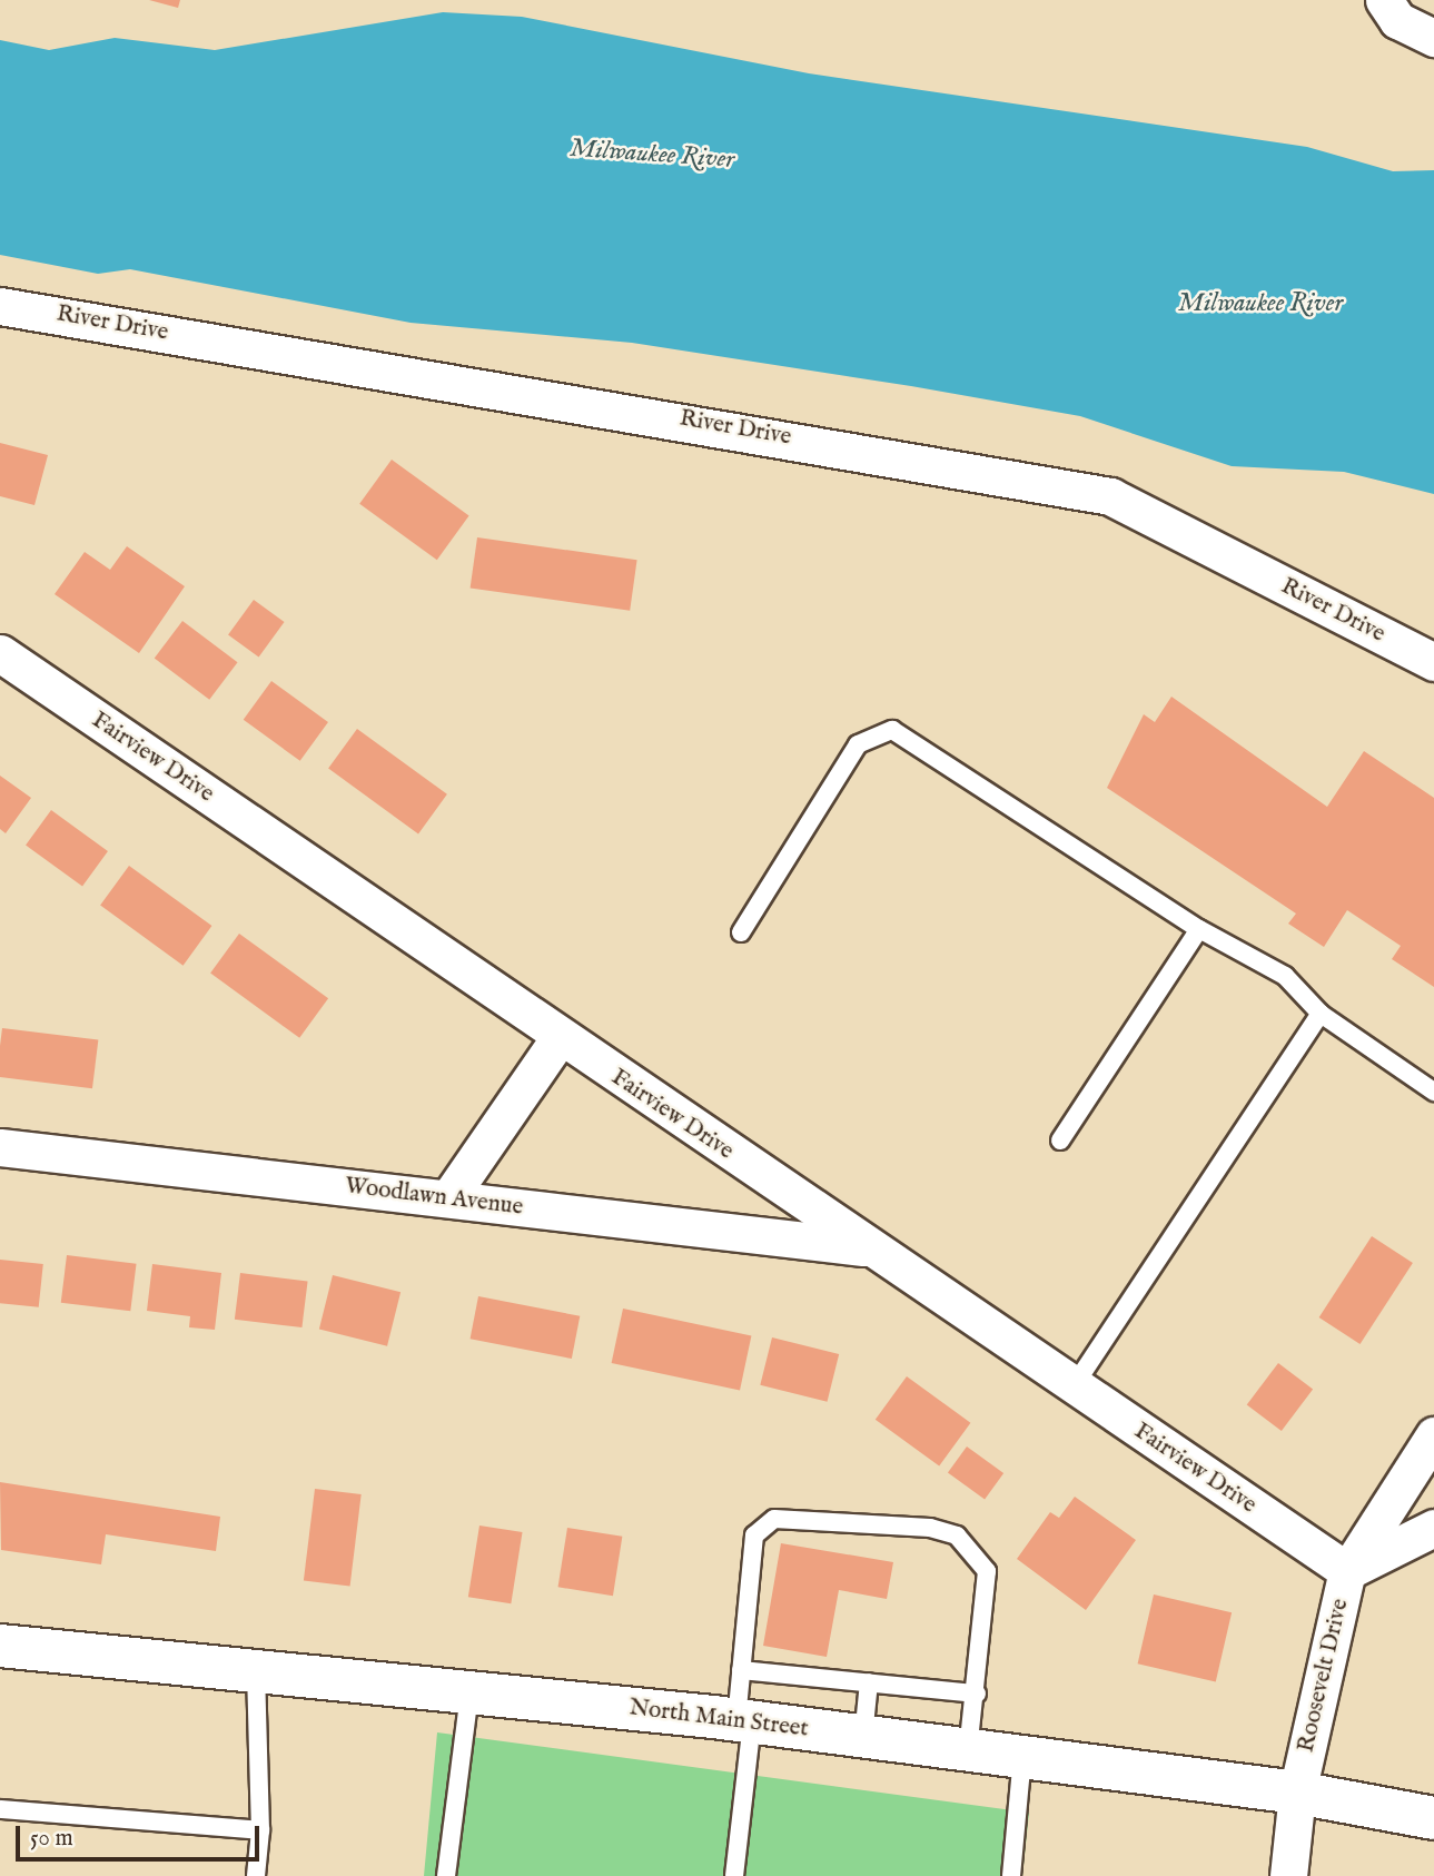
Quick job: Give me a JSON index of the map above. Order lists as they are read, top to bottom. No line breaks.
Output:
{"streets":{"main road":["North Main Street"],"street":["River Drive","Fairview Drive","Woodlawn Avenue","Roosevelt Drive"]},"crossings":[["Fairview Drive","Woodlawn Avenue"],["Fairview Drive","Roosevelt Drive"],["Roosevelt Drive","North Main Street"]],"water":["Milwaukee River"],"scale_bar":"50 m"}
